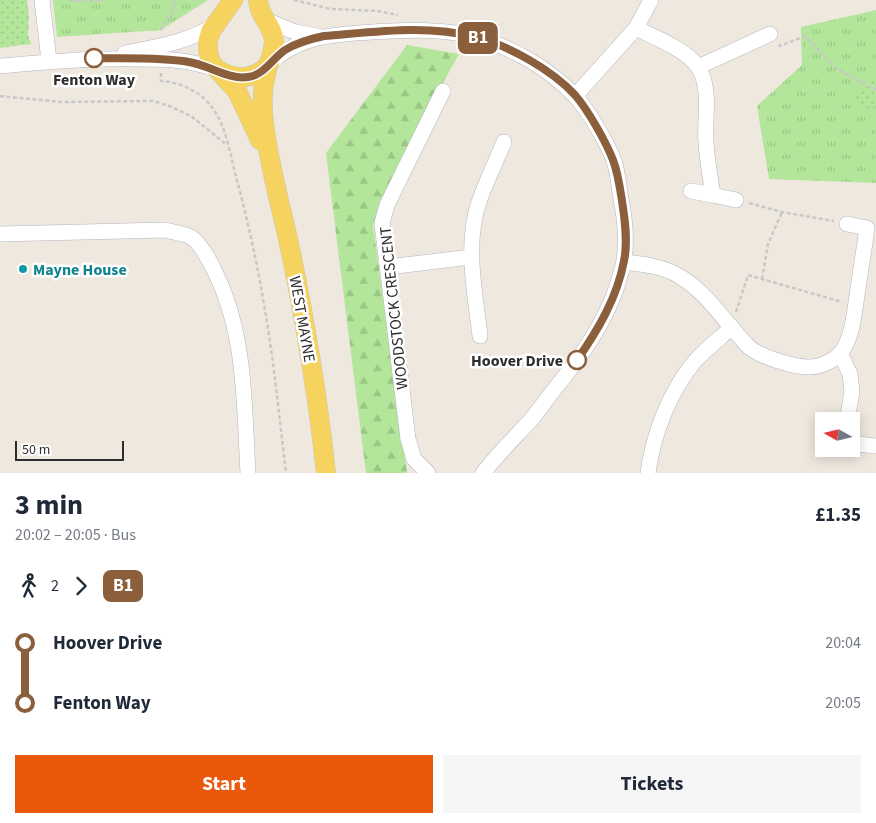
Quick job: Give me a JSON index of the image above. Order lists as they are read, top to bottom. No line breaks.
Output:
{"streets":{"main road":["WEST MAYNE"],"street":["WOODSTOCK CRESCENT"]},"places":["Fenton Way","Mayne House","Hoover Drive"],"lines":["bus line B1"],"scale_bar":"50 m","north":"left","page":{"on_map":"B1","scale":"50 m","heading":["3 min","20:02 – 20:05 · Bus","£1.35"],"legs":["2","B1"],"list":[{"name":"Hoover Drive","value":"20:04"},{"name":"Fenton Way","value":"20:05"}],"buttons":["Start","Tickets"]}}
